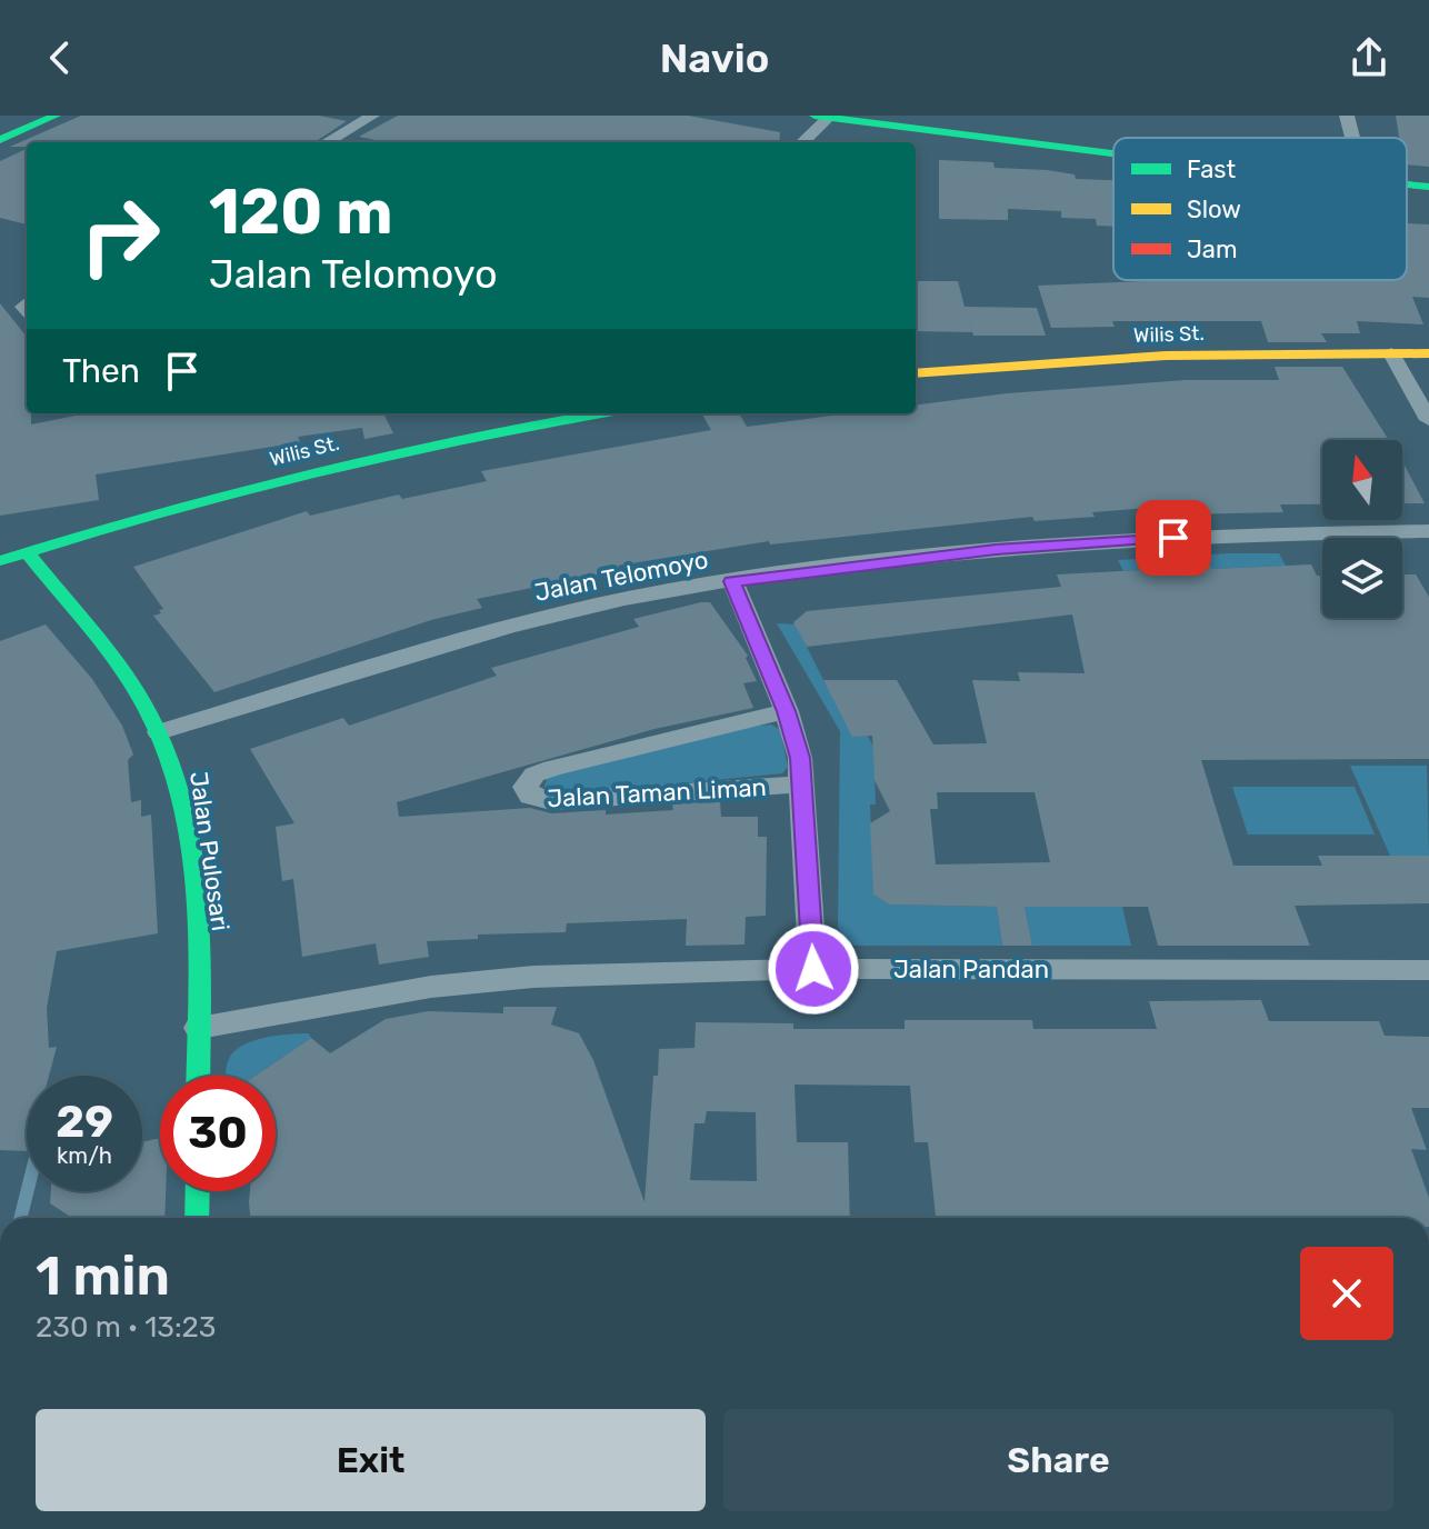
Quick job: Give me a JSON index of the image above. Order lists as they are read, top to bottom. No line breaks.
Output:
{"streets":{"main road":["Wilis St.","Jalan Pulosari"],"street":["Jalan Telomoyo","Jalan Taman Liman","Jalan Pandan"]},"crossings":[["Wilis St.","Jalan Pulosari"],["Jalan Telomoyo","Jalan Taman Liman"],["Jalan Telomoyo","Jalan Pulosari"],["Jalan Taman Liman","Jalan Pandan"],["Jalan Pulosari","Jalan Pandan"]],"legend":["Fast","Slow","Jam"],"north":"top","page":{"header":"Navio","turn":["120 m","Jalan Telomoyo"],"then":"Then","speed":"29 km/h","limit":"30","heading":["1 min","230 m · 13:23"],"buttons":["Exit","Share"]}}
